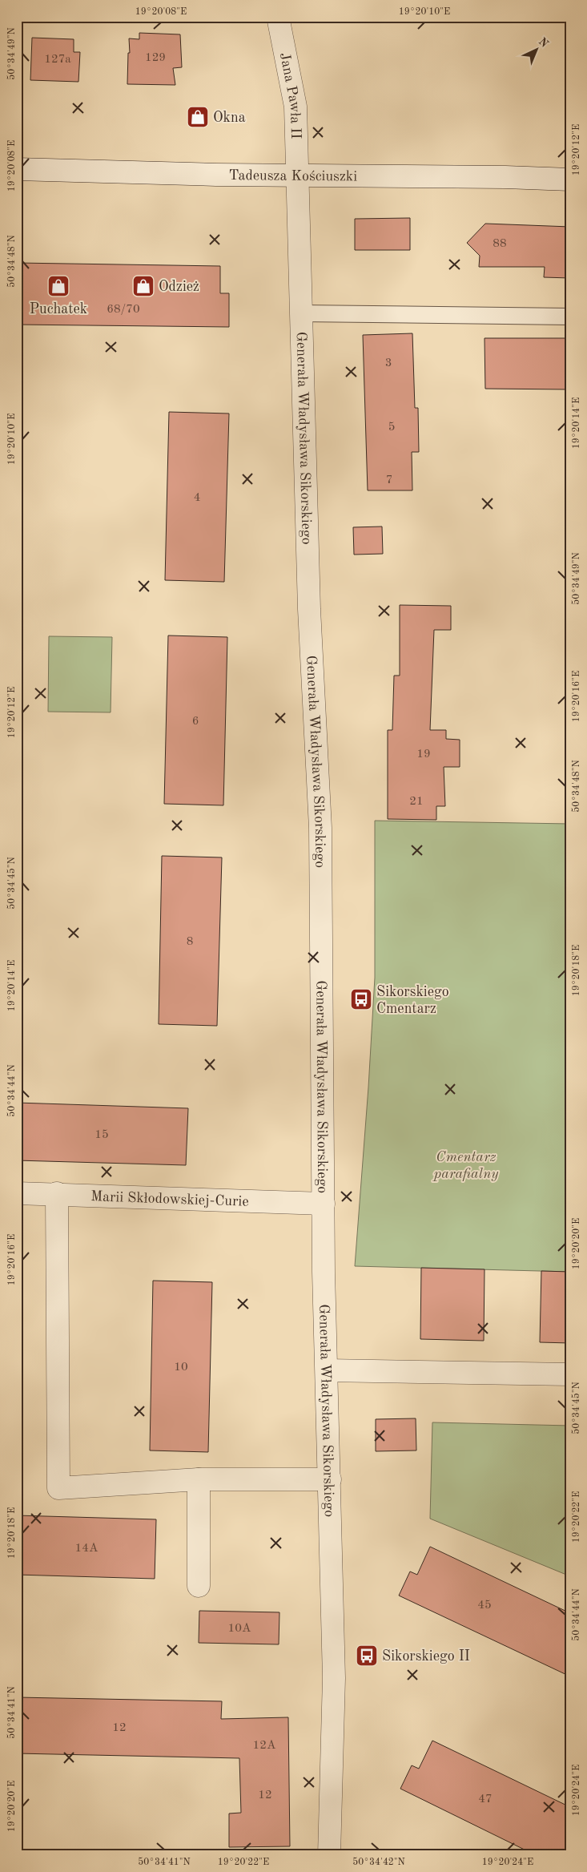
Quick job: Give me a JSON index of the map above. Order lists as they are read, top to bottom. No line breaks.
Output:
{"streets":{"street":["Jana Pawła II","Tadeusza Kościuszki","Generała Władysława Sikorskiego","Marii Skłodowskiej-Curie"]},"crossings":[["Jana Pawła II","Tadeusza Kościuszki"],["Jana Pawła II","Generała Władysława Sikorskiego"],["Tadeusza Kościuszki","Generała Władysława Sikorskiego"],["Generała Władysława Sikorskiego","Marii Skłodowskiej-Curie"]],"parks":["Cmentarz parafialny"],"places":{"shop":["Okna","Puchatek","Odzież"],"bus stop":["Sikorskiego Cmentarz","Sikorskiego II"]},"house_numbers":["129","127a","88","68/70","3","5","7","4","6","19","21","8","15","10","14A","45","10A","12","12A","12","47"],"north":"top right","coordinates":["19°20'08\"E","19°20'10\"E","50°34'49\"N","19°20'12\"E","50°34'48\"N","19°20'14\"E","19°20'16\"E","50°34'45\"N","19°20'18\"E","50°34'44\"N","19°20'20\"E","19°20'22\"E","50°34'41\"N","19°20'24\"E","50°34'42\"N"]}
